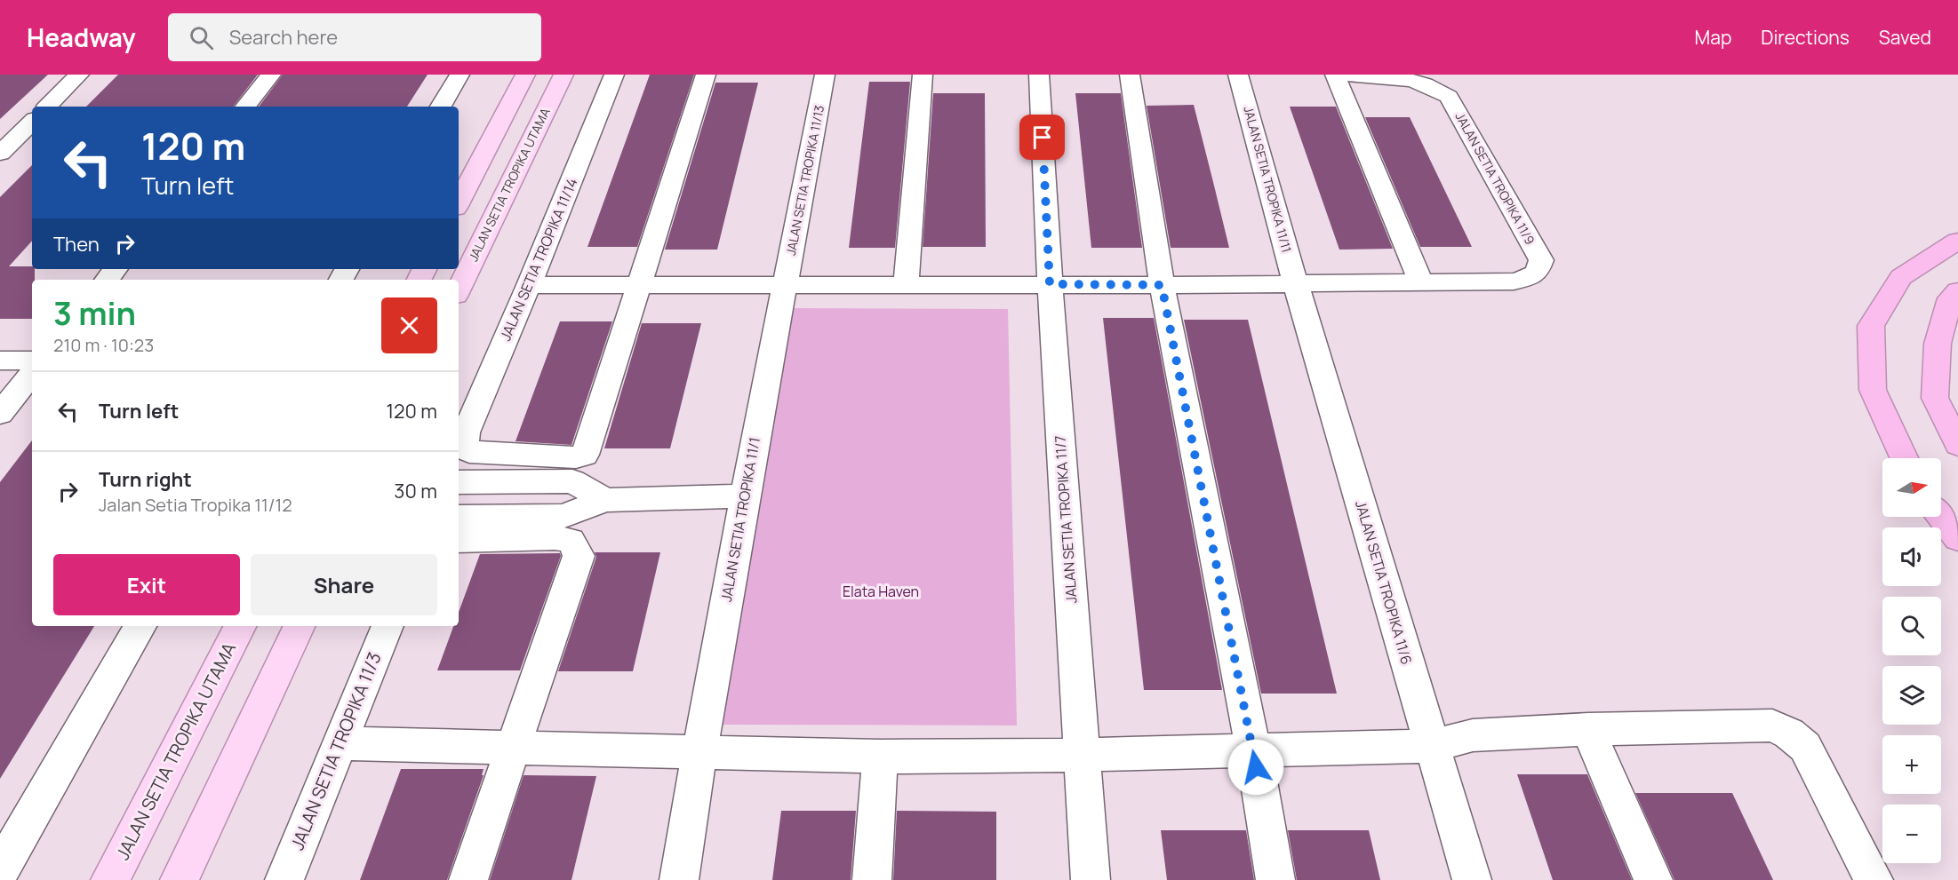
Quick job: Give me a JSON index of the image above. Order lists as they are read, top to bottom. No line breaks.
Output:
{"streets":{"main road":["JALAN SETIA TROPIKA UTAMA"],"street":["JALAN SETIA TROPIKA 11/9","JALAN SETIA TROPIKA 11/11","JALAN SETIA TROPIKA 11/13","JALAN SETIA TROPIKA 11/14","JALAN SETIA TROPIKA 11/1","JALAN SETIA TROPIKA 11/7","JALAN SETIA TROPIKA 11/6","JALAN SETIA TROPIKA 11/3"]},"crossings":[["JALAN SETIA TROPIKA 11/11","JALAN SETIA TROPIKA 11/6"],["JALAN SETIA TROPIKA 11/13","JALAN SETIA TROPIKA 11/1"]],"parks":["Elata Haven"],"north":"right","page":{"header":"Headway","search":"Search here","nav":["Map","Directions","Saved"],"turn":["120 m","Turn left"],"then":"Then","heading":["3 min","210 m · 10:23"],"list":[{"name":"Turn left","value":"120 m"},{"name":"Turn right","note":"Jalan Setia Tropika 11/12","value":"30 m"}],"map_buttons":["+","−"],"buttons":["Exit","Share"]}}
